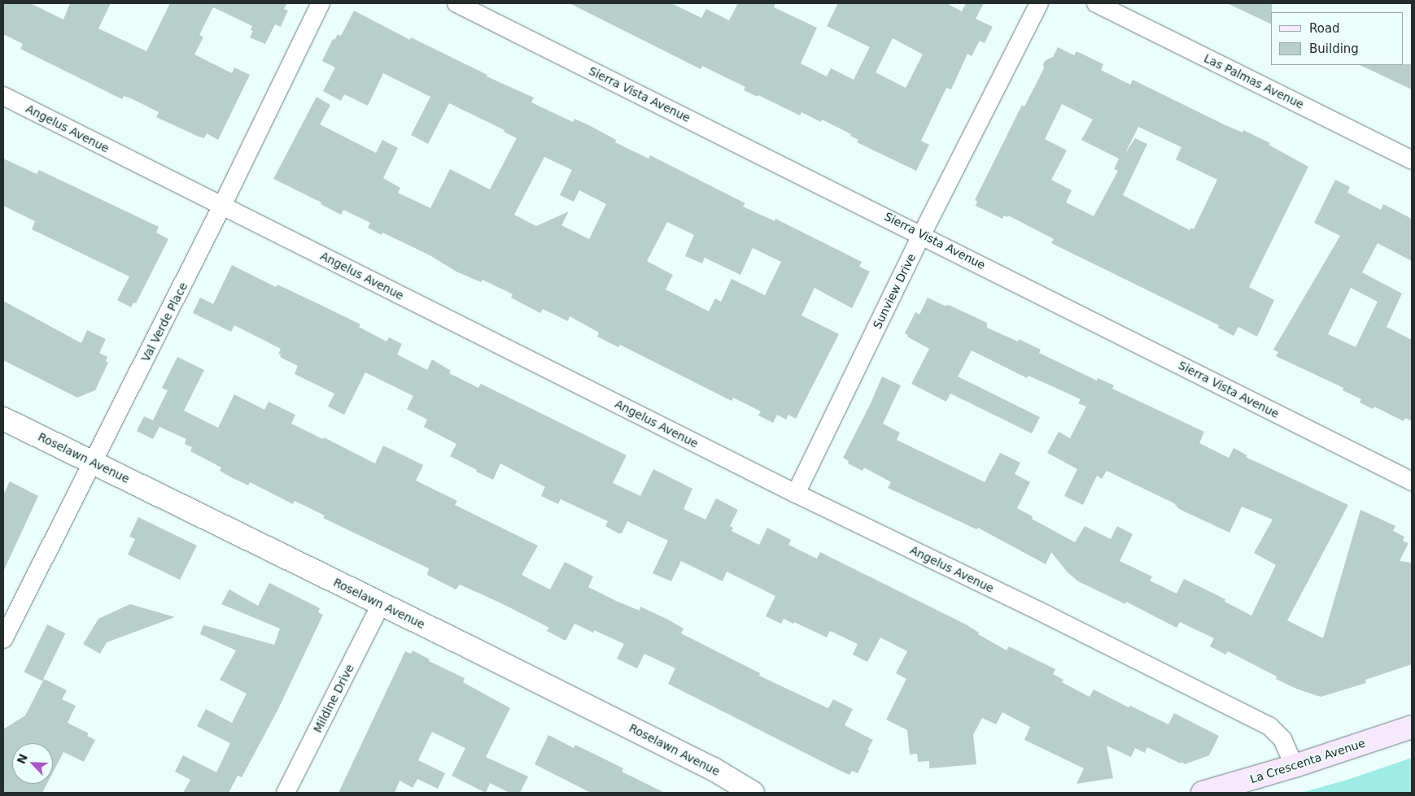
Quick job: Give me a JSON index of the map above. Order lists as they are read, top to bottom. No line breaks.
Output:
{"streets":{"main road":["La Crescenta Avenue"],"street":["Las Palmas Avenue","Sierra Vista Avenue","Angelus Avenue","Sunview Drive","Val Verde Place","Roselawn Avenue","Mildine Drive"]},"crossings":[["Sierra Vista Avenue","Sunview Drive"],["Angelus Avenue","Sunview Drive"],["Angelus Avenue","Val Verde Place"],["Angelus Avenue","La Crescenta Avenue"],["Val Verde Place","Roselawn Avenue"],["Roselawn Avenue","Mildine Drive"]],"legend":["Road","Building"],"north":"top left"}
